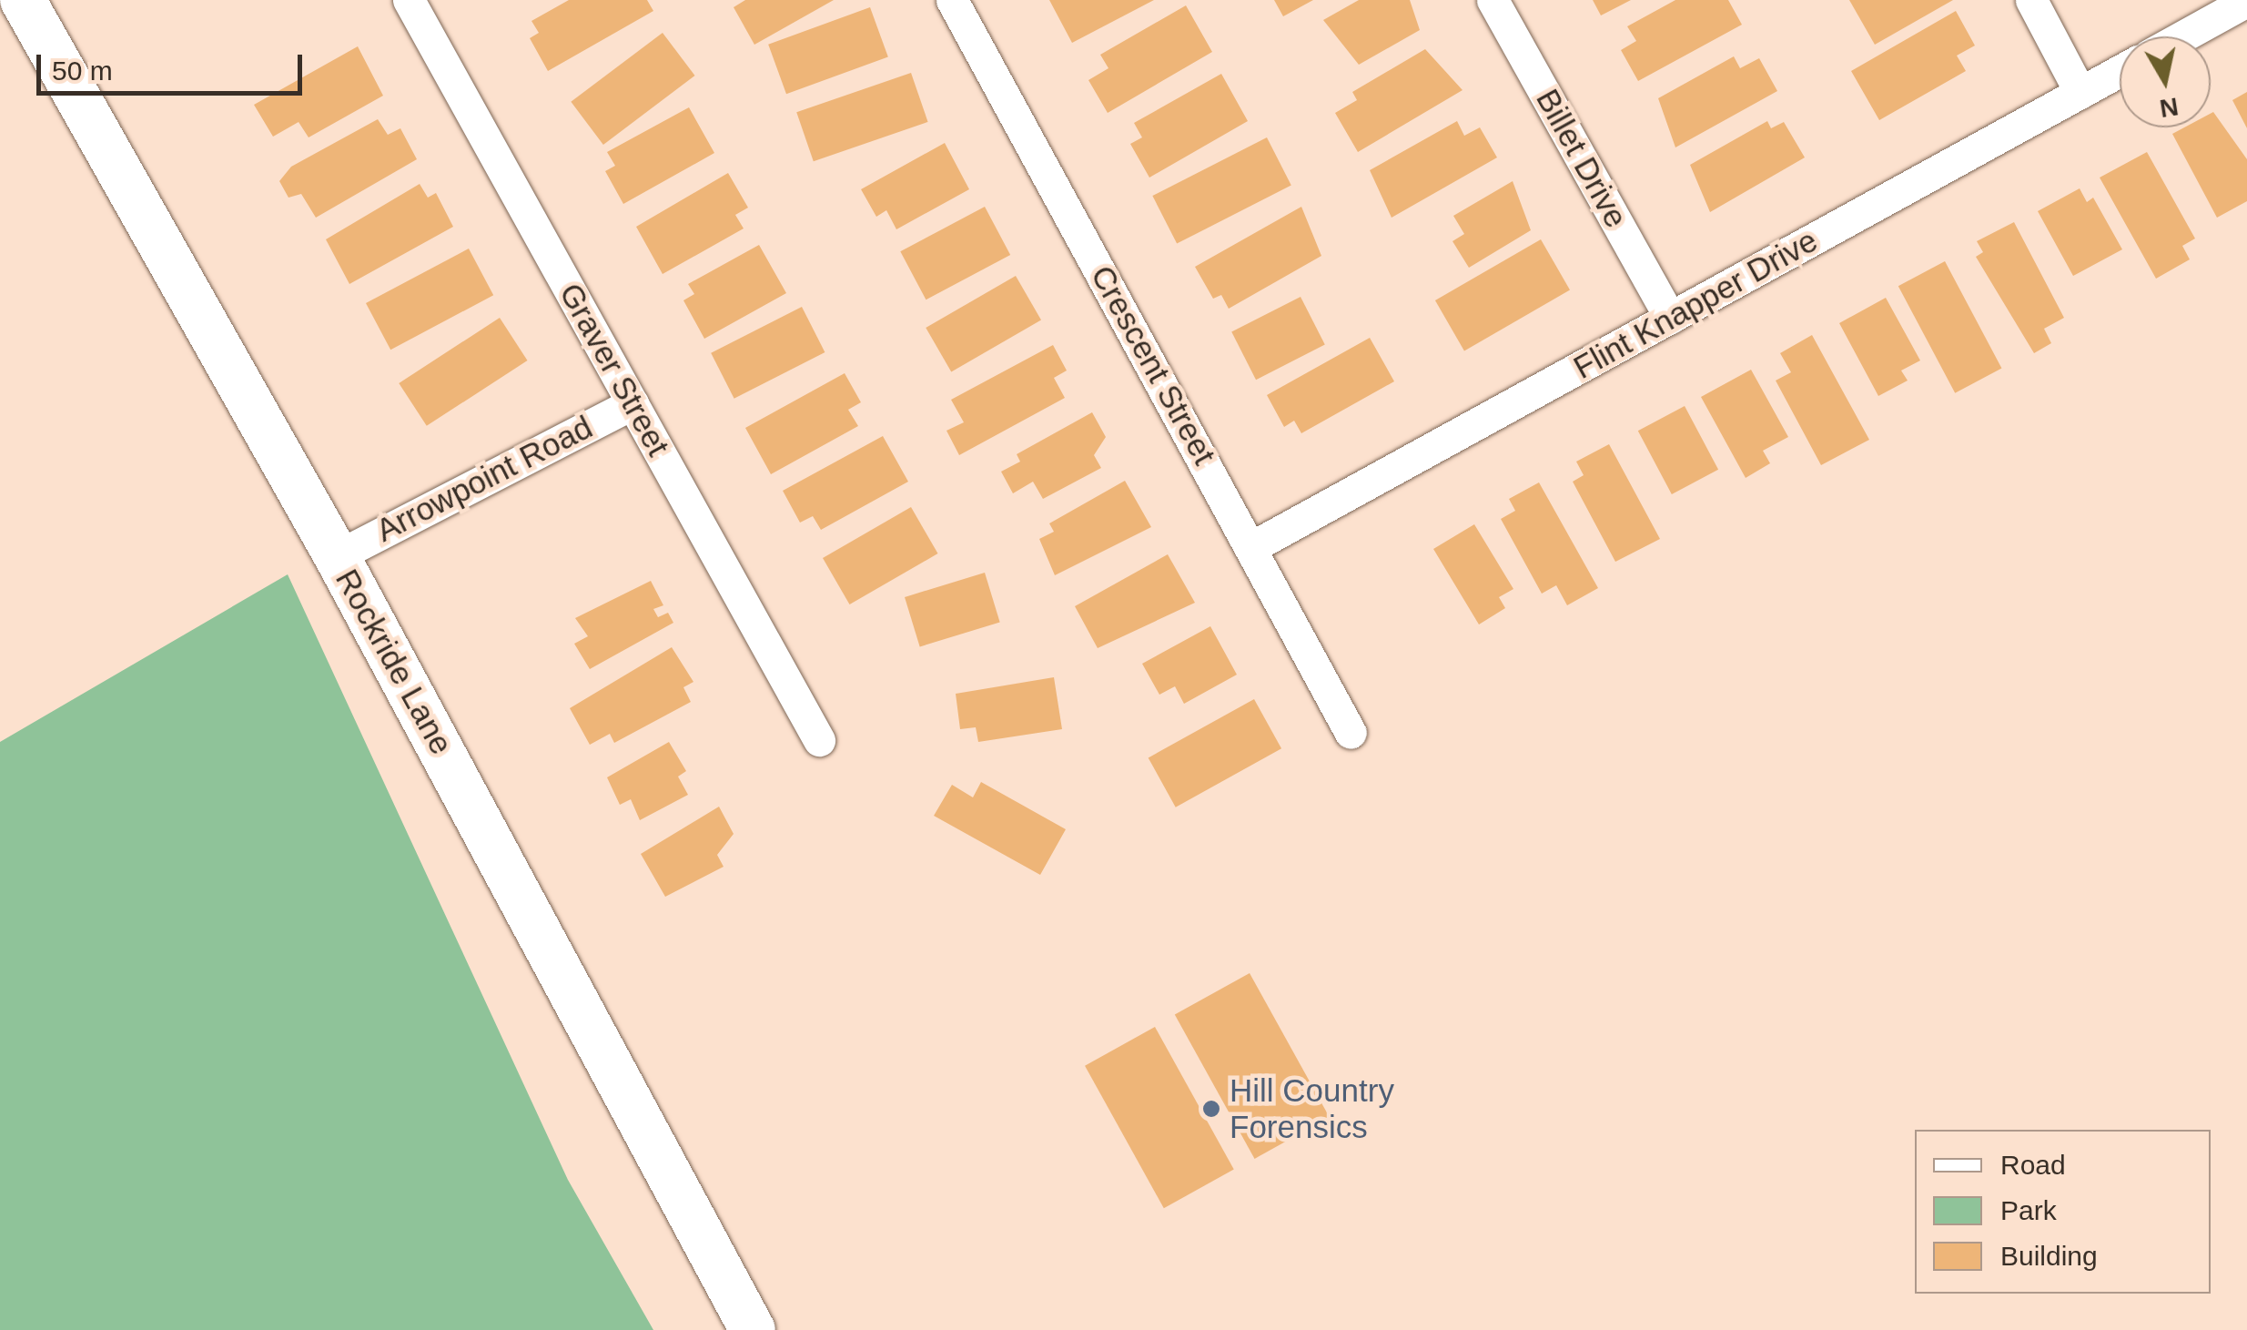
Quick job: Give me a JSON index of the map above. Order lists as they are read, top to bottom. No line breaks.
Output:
{"streets":{"street":["Billet Drive","Flint Knapper Drive","Crescent Street","Graver Street","Arrowpoint Road","Rockride Lane"]},"crossings":[["Billet Drive","Flint Knapper Drive"],["Flint Knapper Drive","Crescent Street"],["Graver Street","Arrowpoint Road"],["Arrowpoint Road","Rockride Lane"]],"places":["Hill Country Forensics"],"legend":["Road","Park","Building"],"scale_bar":"50 m","north":"bottom"}
